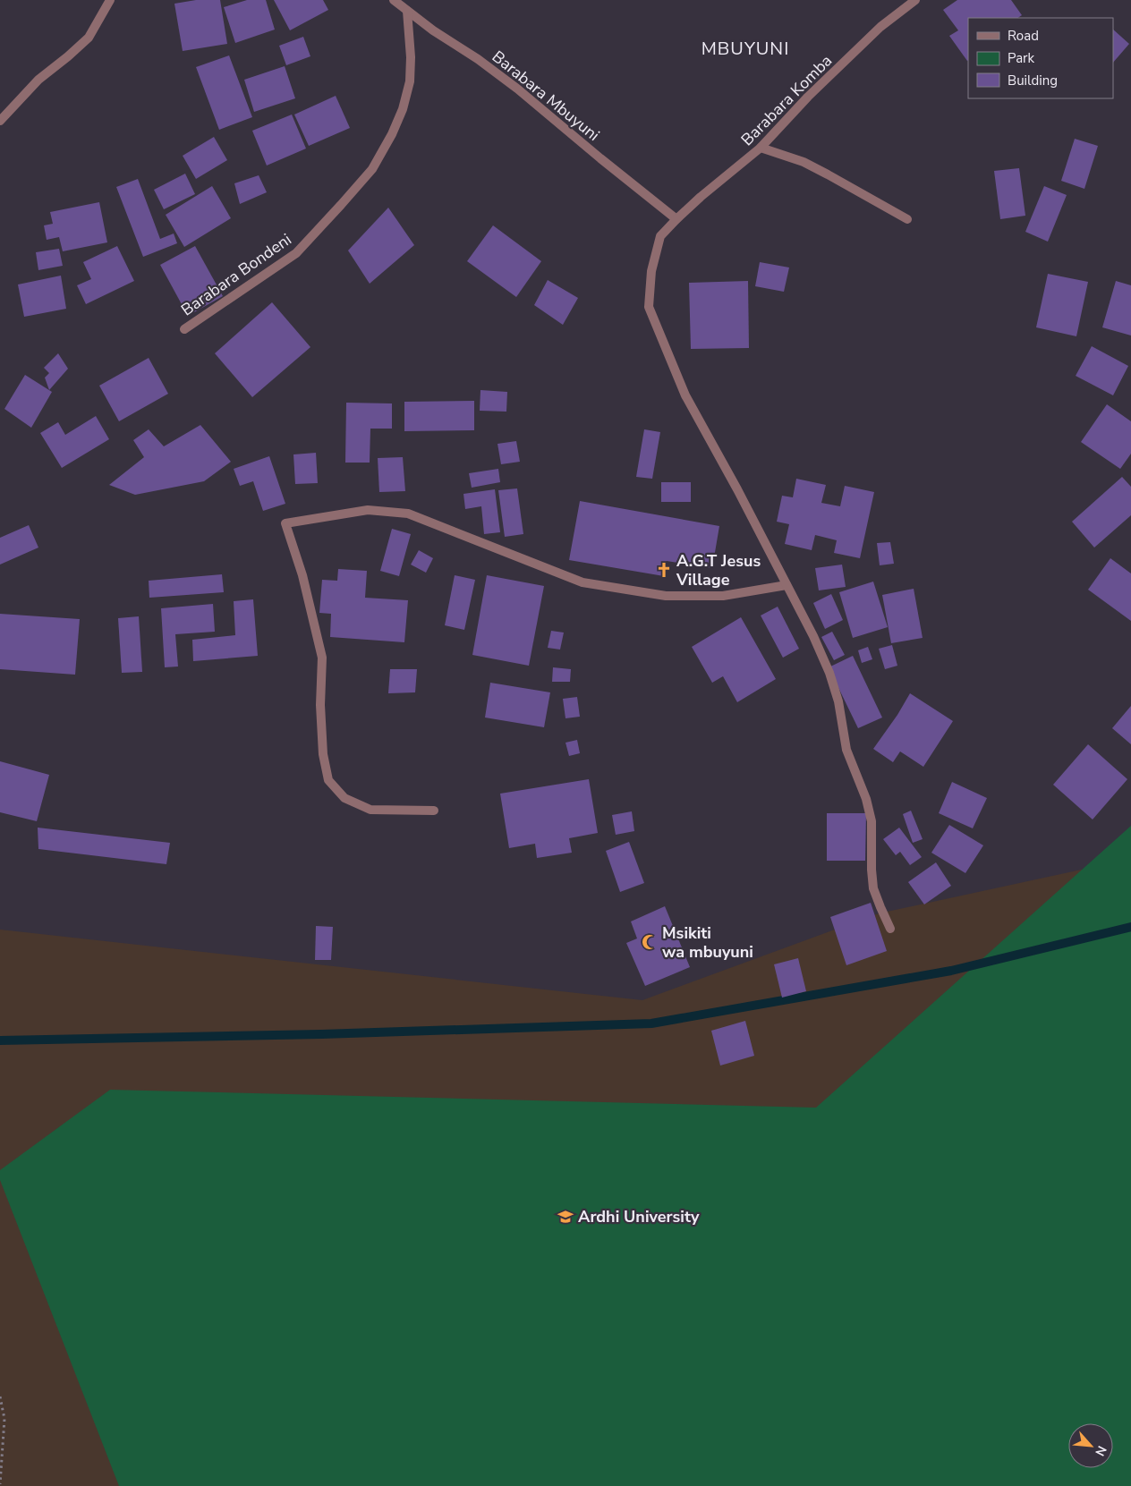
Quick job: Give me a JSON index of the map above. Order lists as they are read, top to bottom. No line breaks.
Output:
{"streets":{"street":["Barabara Mbuyuni","Barabara Komba","Barabara Bondeni"]},"crossings":[["Barabara Mbuyuni","Barabara Komba"],["Barabara Mbuyuni","Barabara Bondeni"]],"districts":["MBUYUNI"],"places":{"church":["A.G.T Jesus Village"],"mosque":["Msikiti wa mbuyuni"],"school or university":["Ardhi University"]},"legend":["Road","Park","Building"],"north":"bottom right"}
